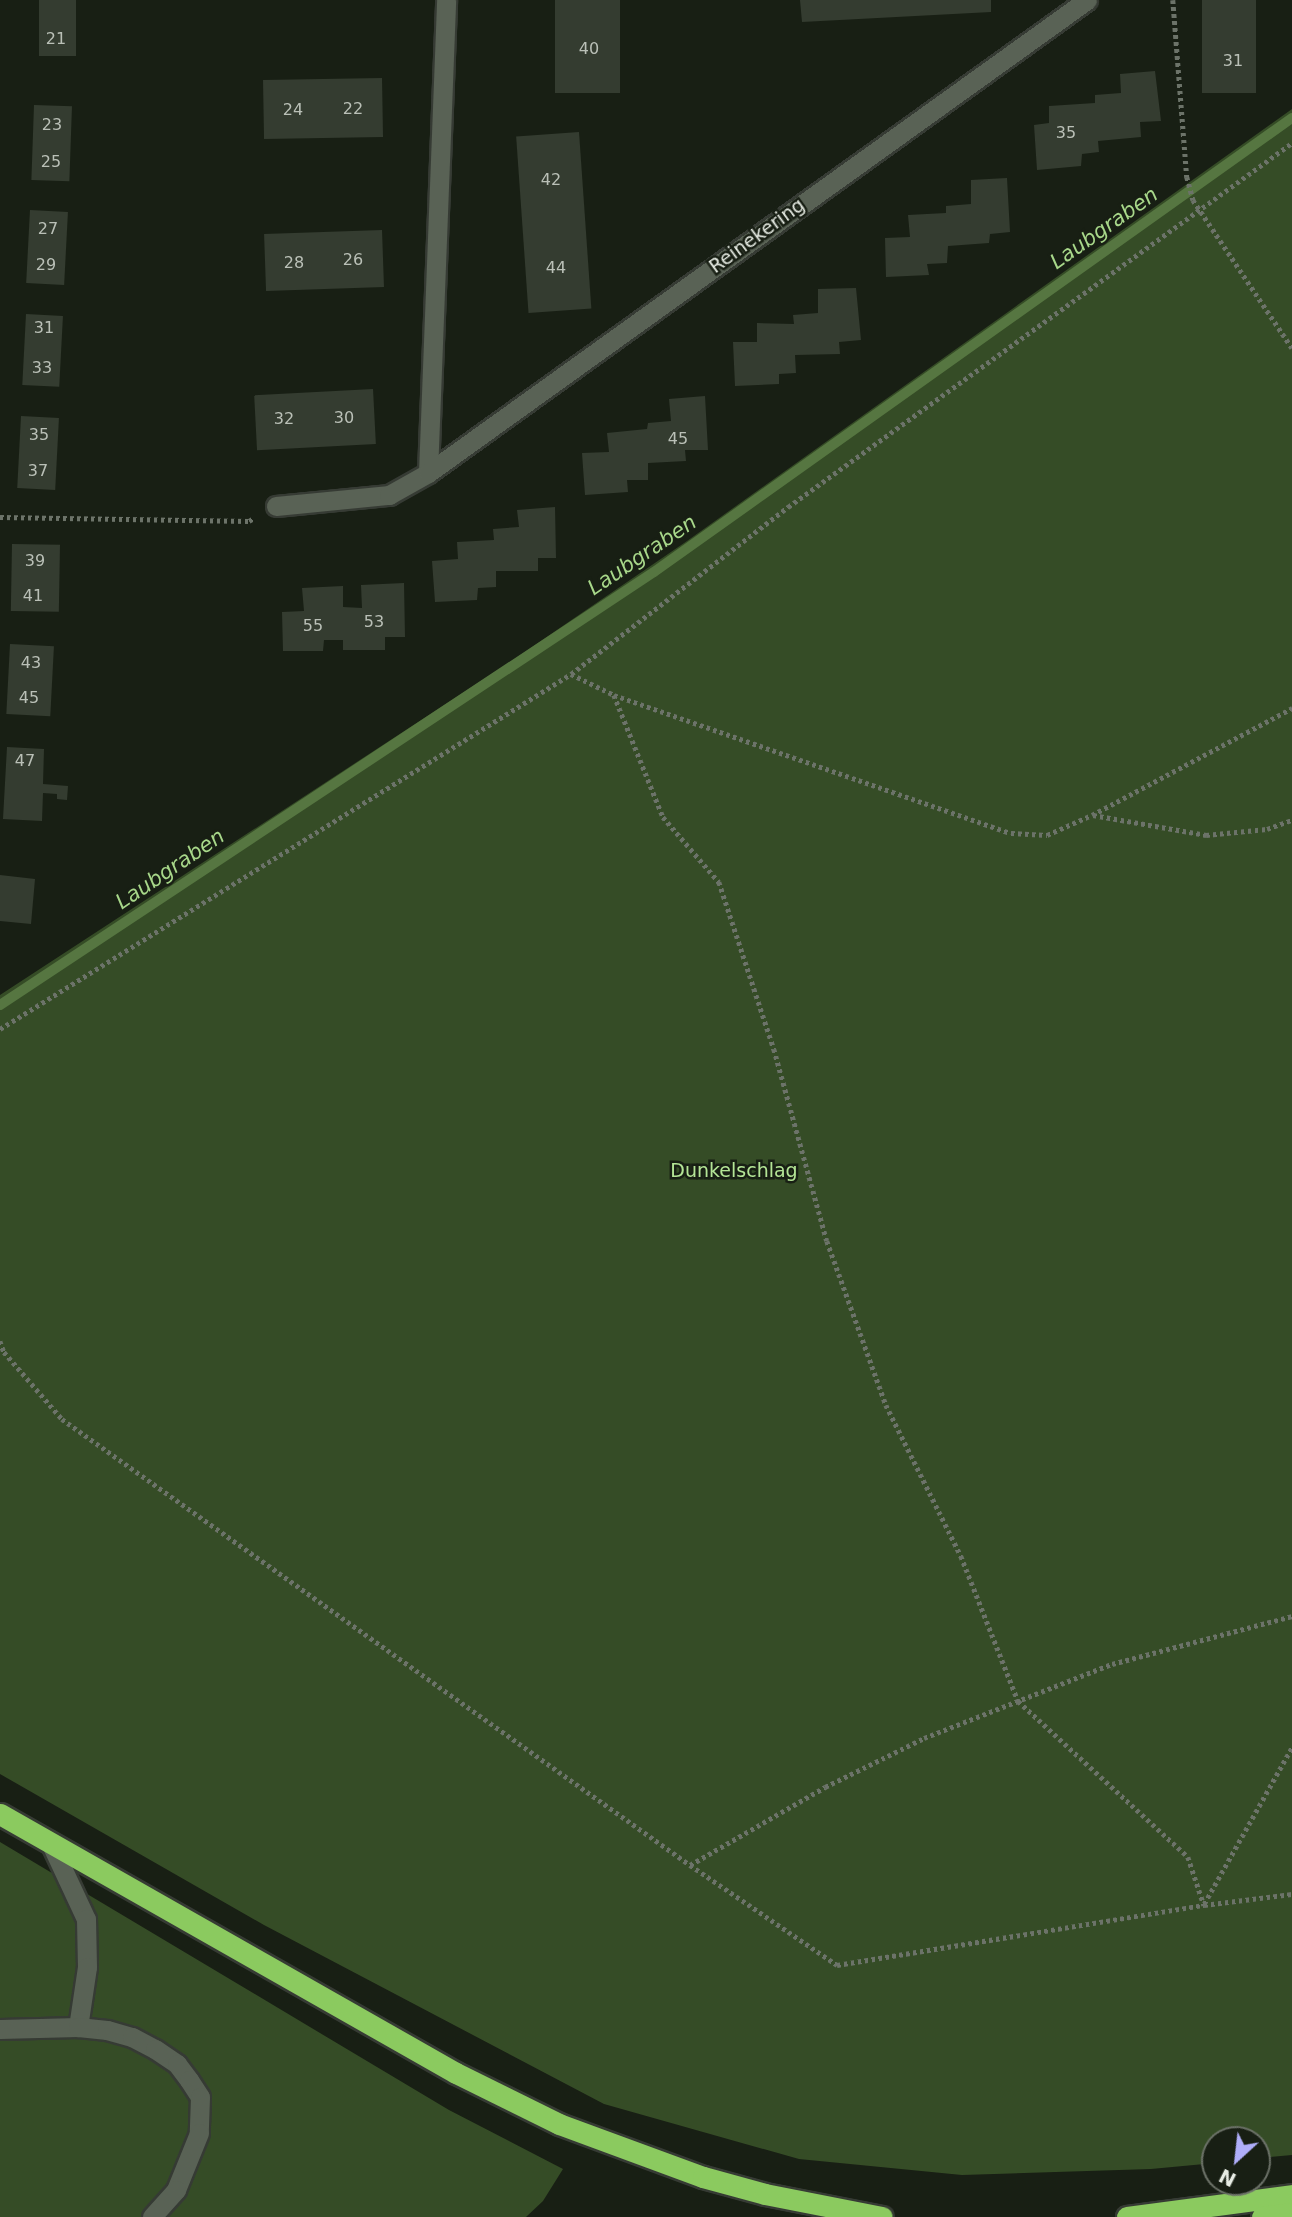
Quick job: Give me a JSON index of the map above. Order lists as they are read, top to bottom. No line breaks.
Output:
{"streets":{"street":["Reinekering"]},"water":["Laubgraben"],"parks":["Dunkelschlag"],"house_numbers":["21","40","31","22","24","23","35","25","42","27","26","28","29","44","31","33","30","32","35","45","37","39","41","53","55","43","45","47"],"north":"bottom left"}
